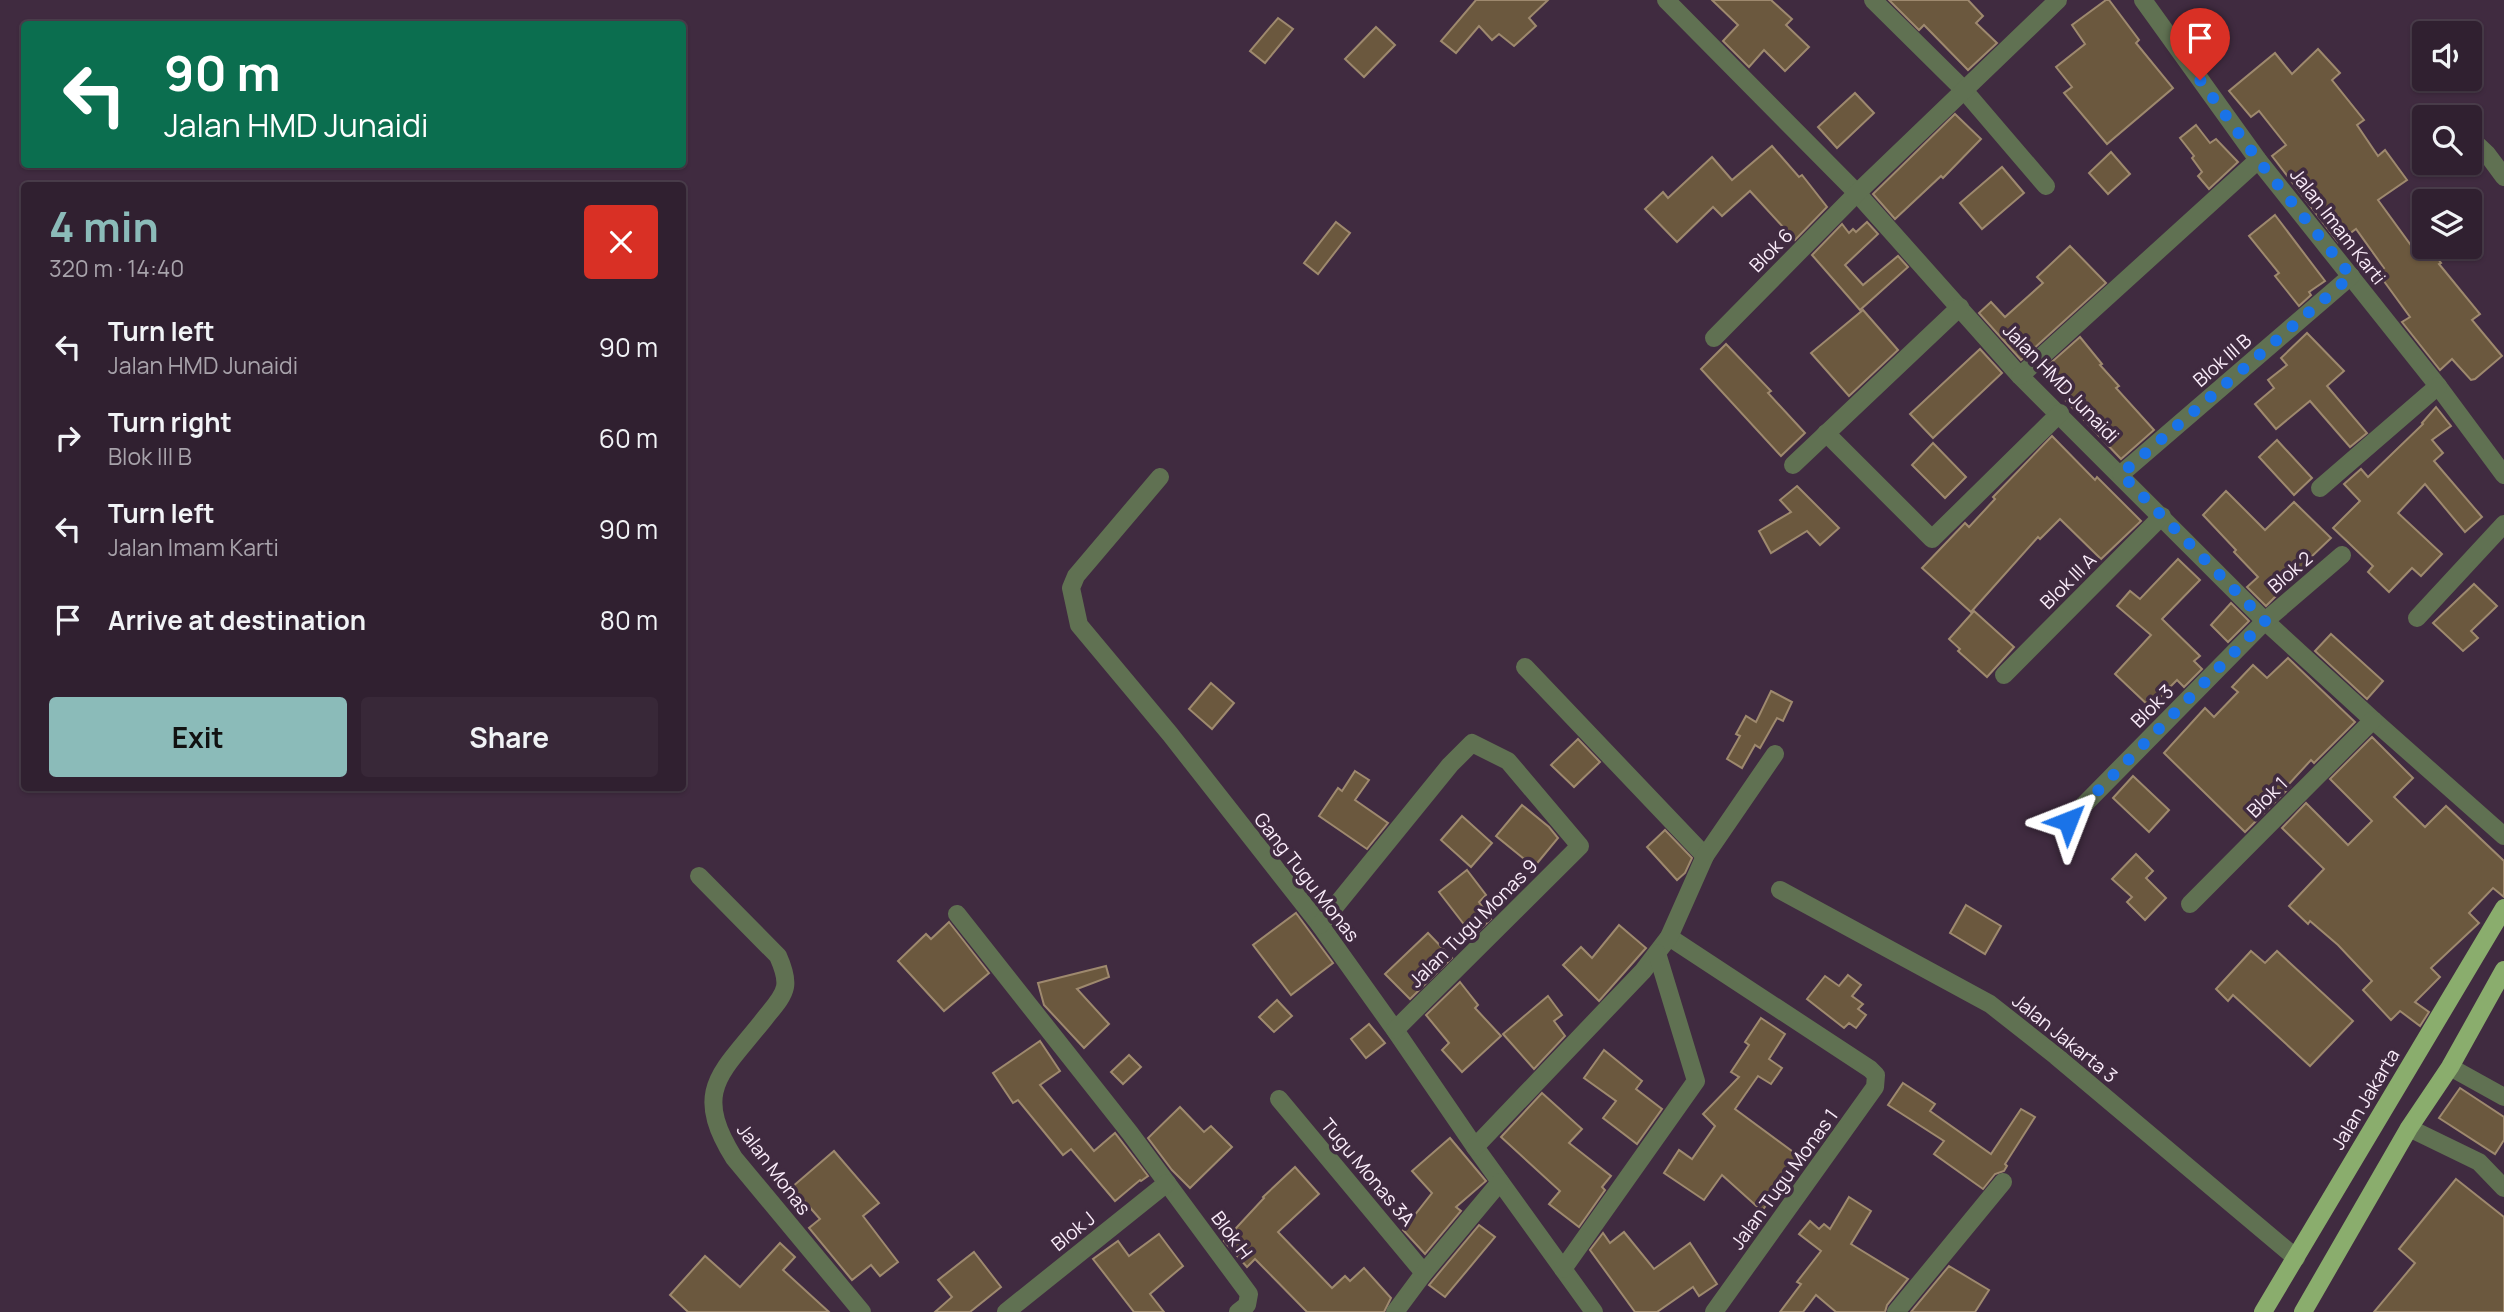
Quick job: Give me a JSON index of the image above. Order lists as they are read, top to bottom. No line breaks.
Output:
{"streets":{"main road":["Jalan Jakarta"],"street":["Jalan Imam Karti","Blok 6","Blok III B","Jalan HMD Junaidi","Blok 2","Blok III A","Blok 3","Blok 1","Gang Tugu Monas","Jalan Tugu Monas 9","Jalan Jakarta 3","Jalan Monas","Tugu Monas 3A","Jalan Tugu Monas 1","Blok J","Blok H"]},"crossings":[["Jalan Imam Karti","Blok III B"],["Blok 6","Jalan HMD Junaidi"],["Blok III B","Jalan HMD Junaidi"],["Jalan HMD Junaidi","Blok 2"],["Jalan HMD Junaidi","Blok III A"],["Jalan HMD Junaidi","Blok 3"],["Jalan HMD Junaidi","Blok 1"],["Blok 2","Blok 3"],["Gang Tugu Monas","Jalan Tugu Monas 9"],["Jalan Jakarta 3","Jalan Jakarta"],["Blok J","Blok H"]],"page":{"turn":["90 m","Jalan HMD Junaidi"],"heading":["4 min","320 m · 14:40"],"list":[{"name":"Turn left","note":"Jalan HMD Junaidi","value":"90 m"},{"name":"Turn right","note":"Blok III B","value":"60 m"},{"name":"Turn left","note":"Jalan Imam Karti","value":"90 m"},{"name":"Arrive at destination","value":"80 m"}],"buttons":["Exit","Share"]}}
